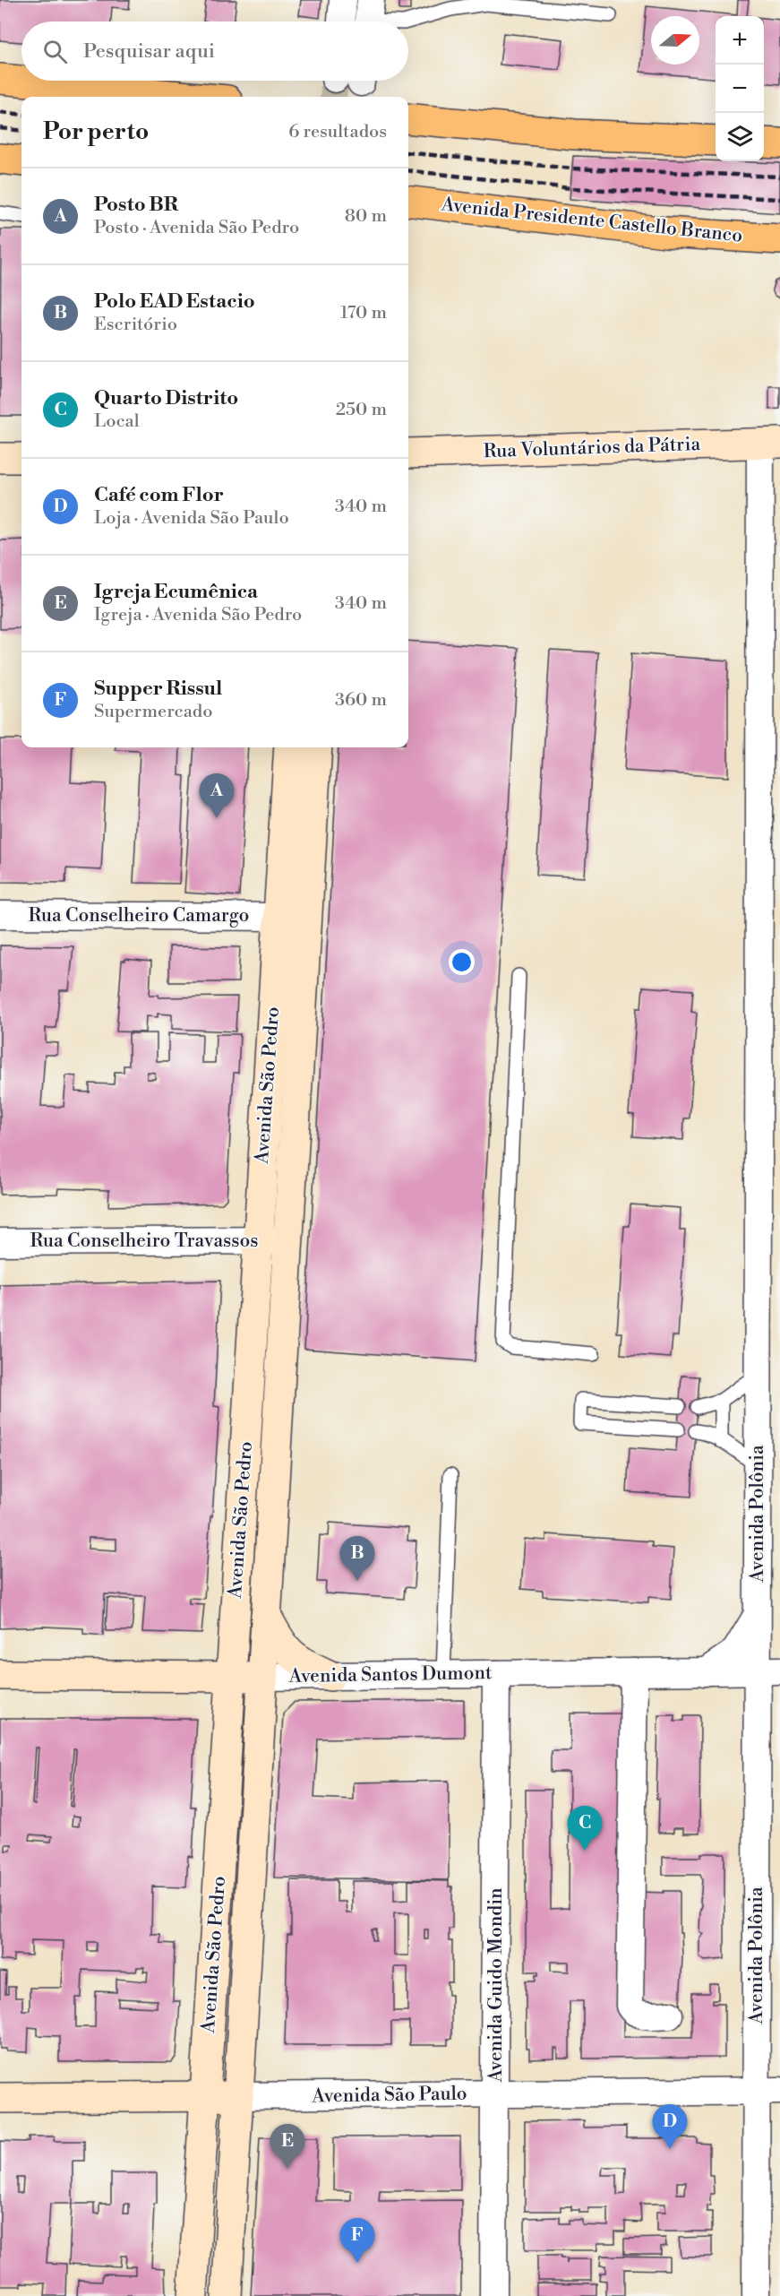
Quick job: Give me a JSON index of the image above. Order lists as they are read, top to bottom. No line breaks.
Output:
{"streets":{"main road":["Avenida Presidente Castello Branco"],"street":["Rua Voluntários da Pátria","Rua Conselheiro Camargo","Avenida São Pedro","Rua Conselheiro Travassos","Avenida Polônia","Avenida Santos Dumont","Avenida Guido Mondin","Avenida São Paulo"]},"crossings":[["Rua Voluntários da Pátria","Avenida Polônia"],["Rua Conselheiro Camargo","Avenida São Pedro"],["Avenida São Pedro","Rua Conselheiro Travassos"],["Avenida São Pedro","Avenida Santos Dumont"],["Avenida São Pedro","Avenida São Paulo"],["Avenida Polônia","Avenida Santos Dumont"],["Avenida Polônia","Avenida São Paulo"],["Avenida Santos Dumont","Avenida Guido Mondin"],["Avenida Guido Mondin","Avenida São Paulo"]],"north":"right","page":{"map_buttons":["+","−"],"search":"Pesquisar aqui","heading":["Por perto","6 resultados"],"list":[{"mark":"A","name":"Posto BR","note":"Posto · Avenida São Pedro","value":"80 m"},{"mark":"B","name":"Polo EAD Estacio","note":"Escritório","value":"170 m"},{"mark":"C","name":"Quarto Distrito","note":"Local","value":"250 m"},{"mark":"D","name":"Café com Flor","note":"Loja · Avenida São Paulo","value":"340 m"},{"mark":"E","name":"Igreja Ecumênica","note":"Igreja · Avenida São Pedro","value":"340 m"},{"mark":"F","name":"Supper Rissul","note":"Supermercado","value":"360 m"}],"pins":["A","B","C","D","E","F"]}}
